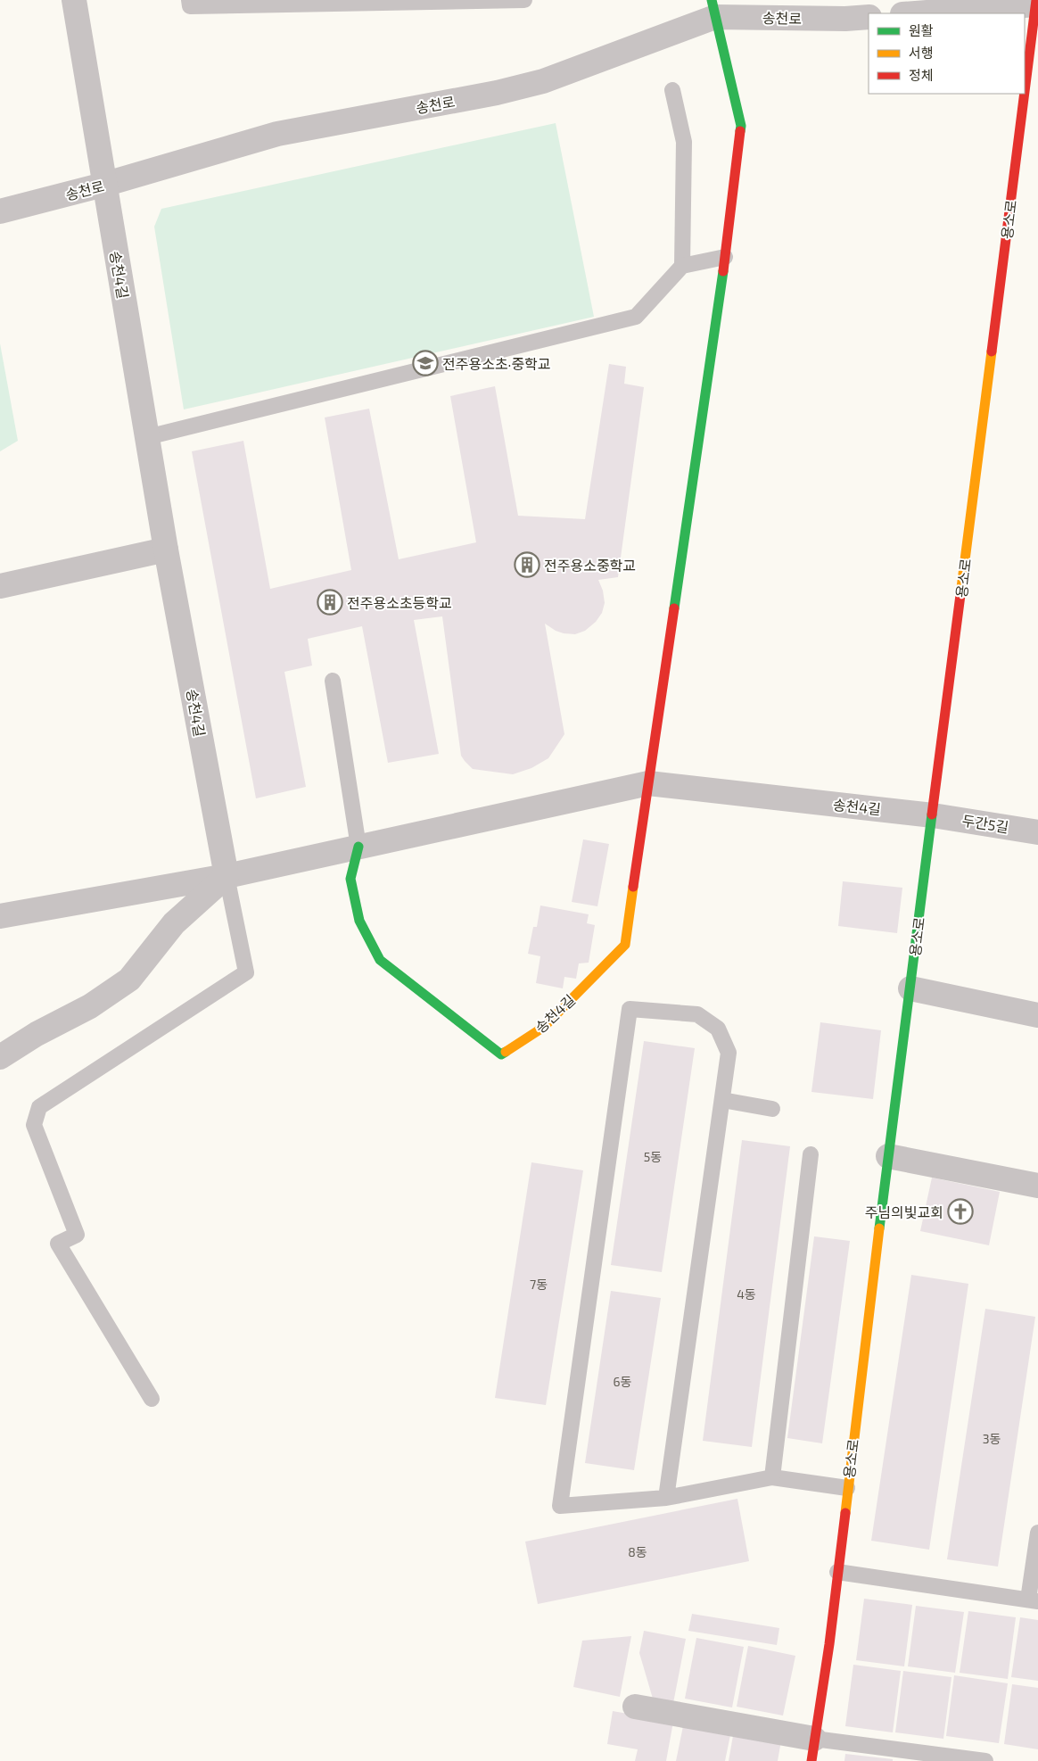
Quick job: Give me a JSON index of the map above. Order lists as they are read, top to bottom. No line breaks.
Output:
{"streets":{"street":["송천로","용소로","송천4길","두간5길"]},"crossings":[["송천로","송천4길"],["용소로","송천4길"],["용소로","두간5길"],["송천4길","두간5길"]],"places":{"school or university":["전주용소초·중학교"],"building":["전주용소중학교","전주용소초등학교"],"church":["주님의빛교회"]},"house_numbers":["5동","7동","4동","6동","3동","8동"],"legend":["원활","서행","정체"]}
